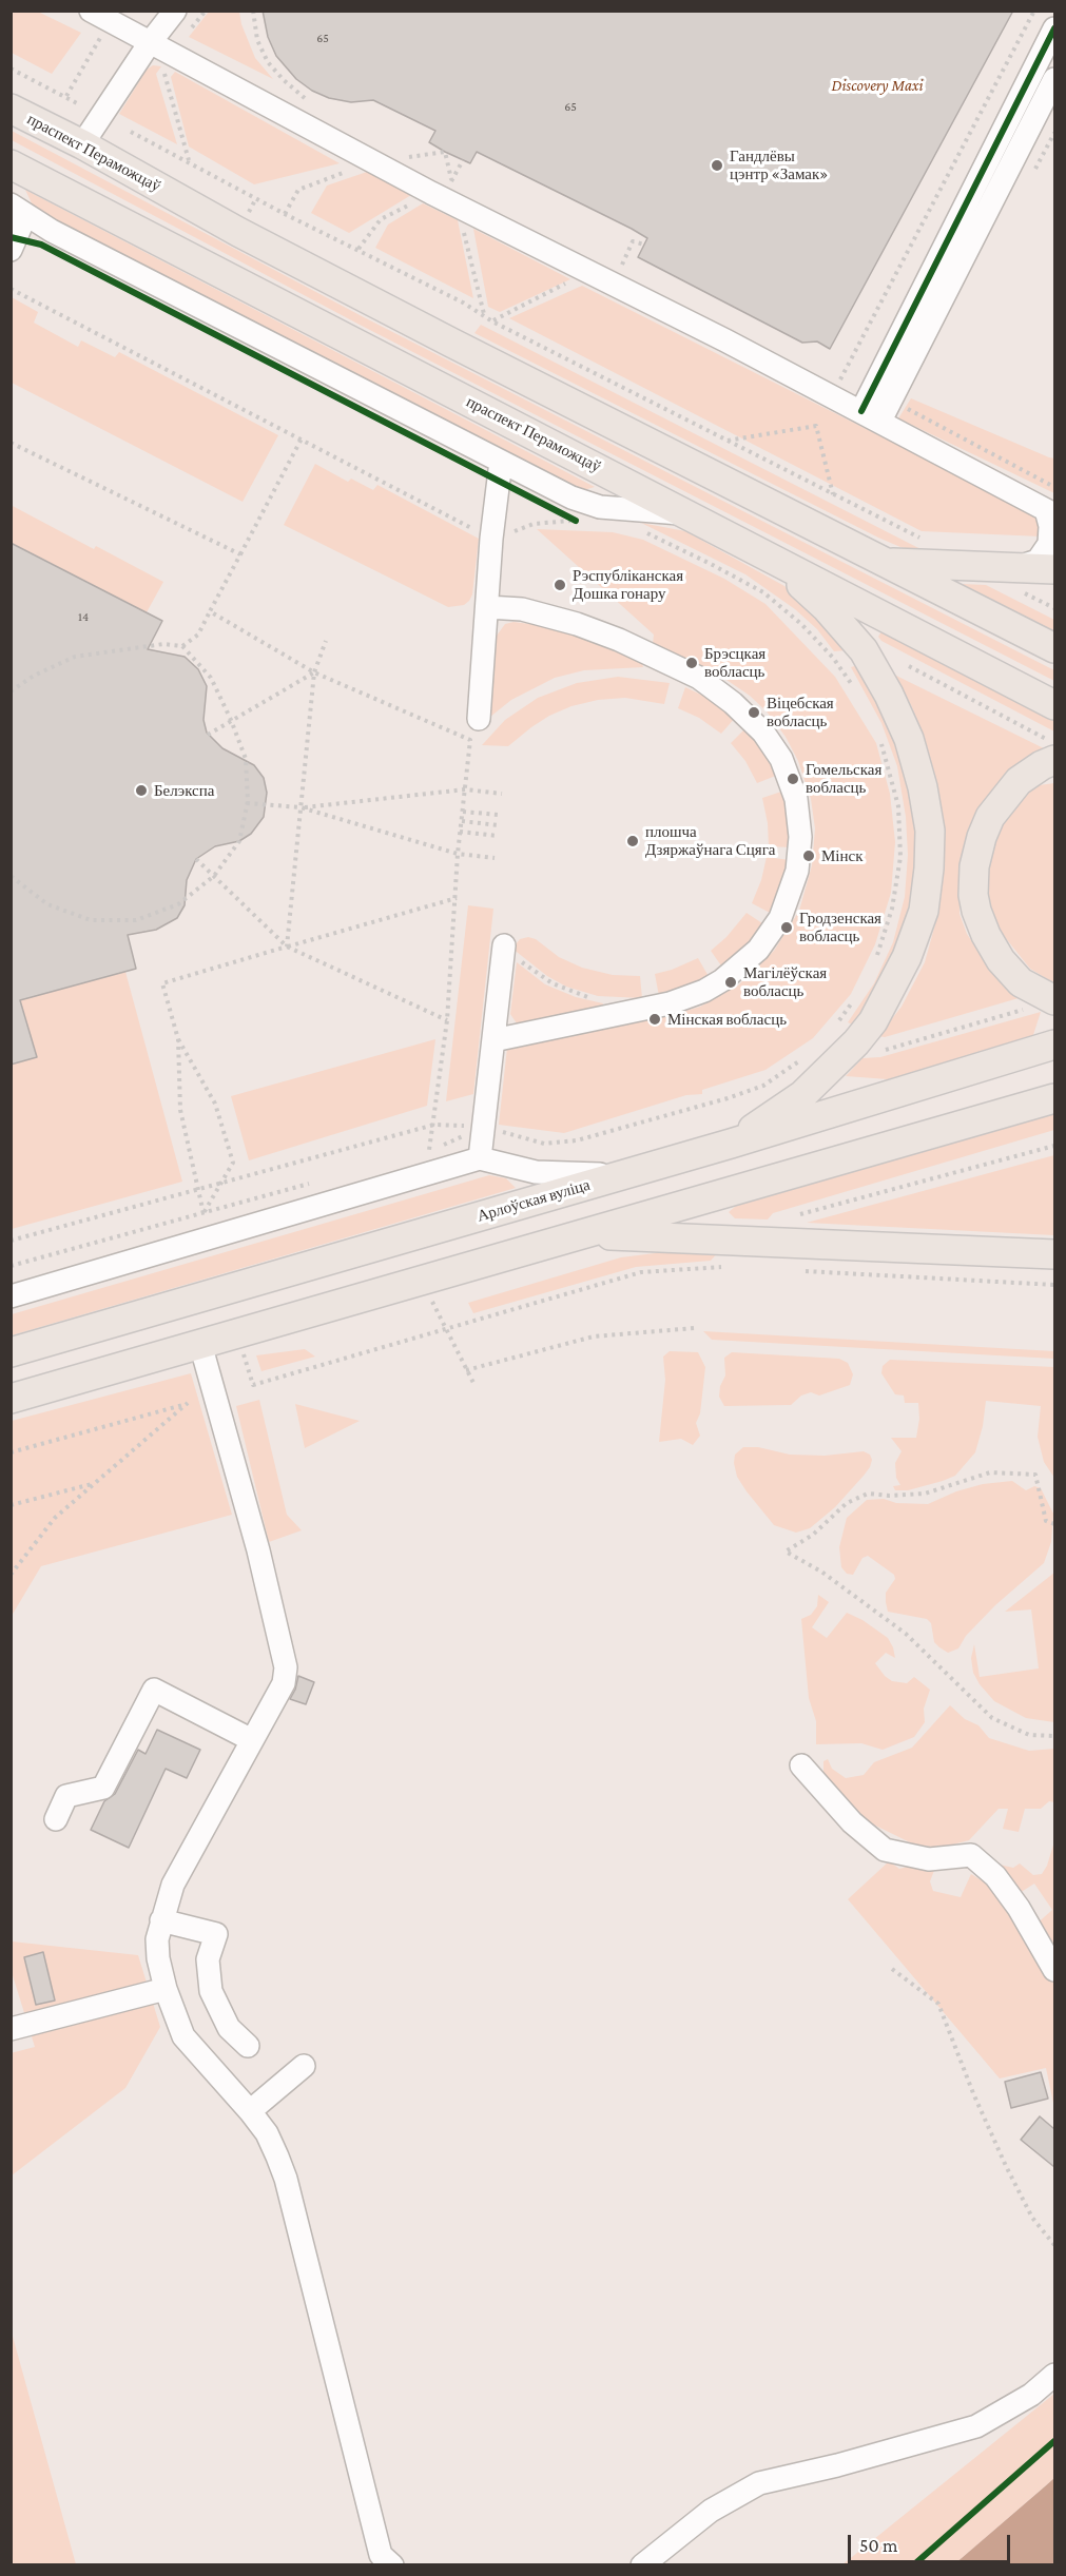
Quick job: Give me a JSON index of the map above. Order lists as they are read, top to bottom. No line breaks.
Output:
{"streets":{"main road":["праспект Пераможцаў","Арлоўская вуліца"]},"parks":["Discovery Maxi"],"places":["Гандлёвы цэнтр «Замак»","Рэспубліканская Дошка гонару","Брэсцкая вобласць","Віцебская вобласць","Гомельская вобласць","Белэкспа","плошча Дзяржаўнага Сцяга","Мінск","Гродзенская вобласць","Магілёўская вобласць","Мінская вобласць"],"house_numbers":["65","65","14"],"scale_bar":"50 m"}
